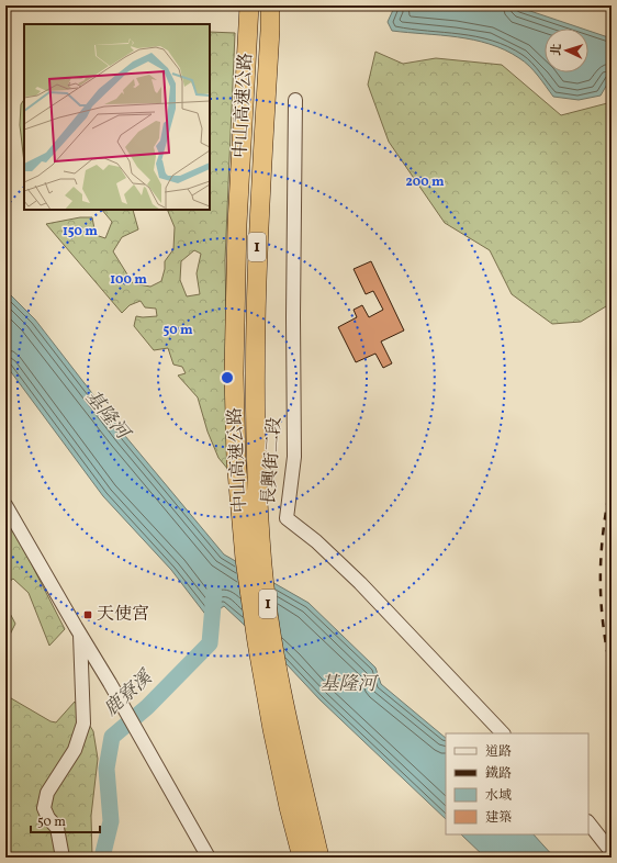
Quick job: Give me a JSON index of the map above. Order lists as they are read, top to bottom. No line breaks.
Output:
{"streets":{"highway":["中山高速公路","1"],"street":["長興街二段"]},"water":["基隆河","鹿寮溪"],"places":{"transit":["天使宮"]},"legend":["道路","鐵路","水域","建築"],"scale_bar":"50 m","north":"left","rings":["200 m","150 m","100 m","50 m"]}
